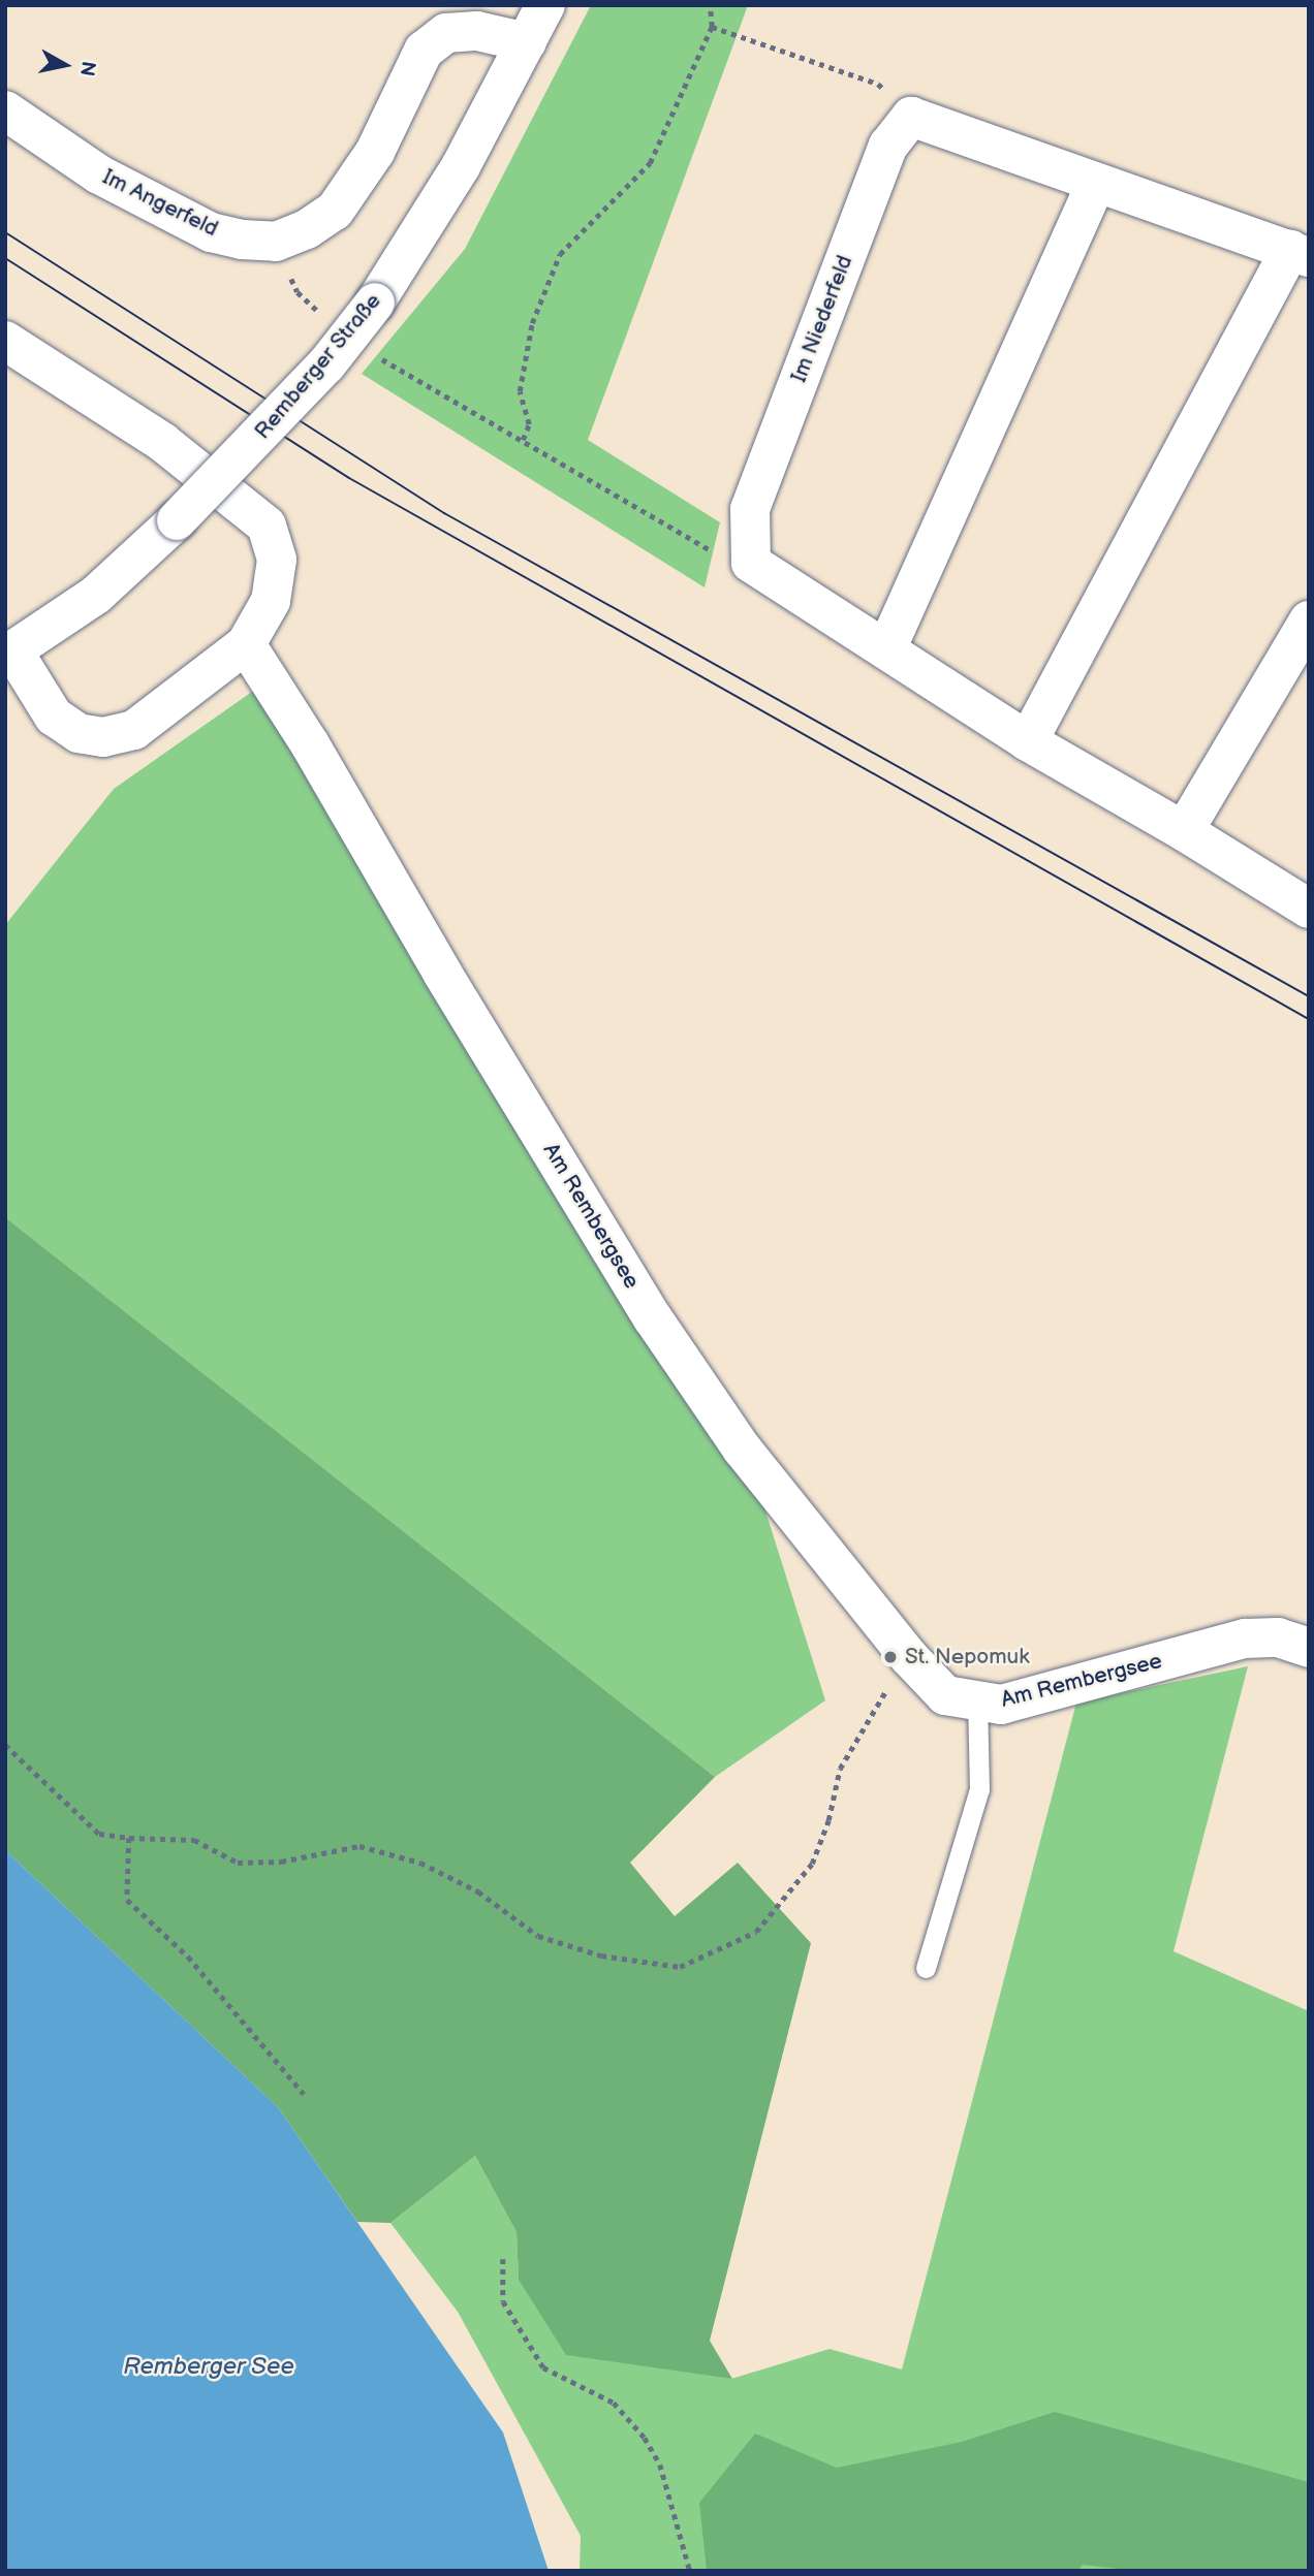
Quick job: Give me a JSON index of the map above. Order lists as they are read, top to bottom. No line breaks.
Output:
{"streets":{"street":["Im Angerfeld","Im Niederfeld","Remberger Straße","Am Rembergsee"]},"crossings":[["Im Angerfeld","Remberger Straße"]],"water":["Remberger See"],"places":["St. Nepomuk"],"north":"right"}
